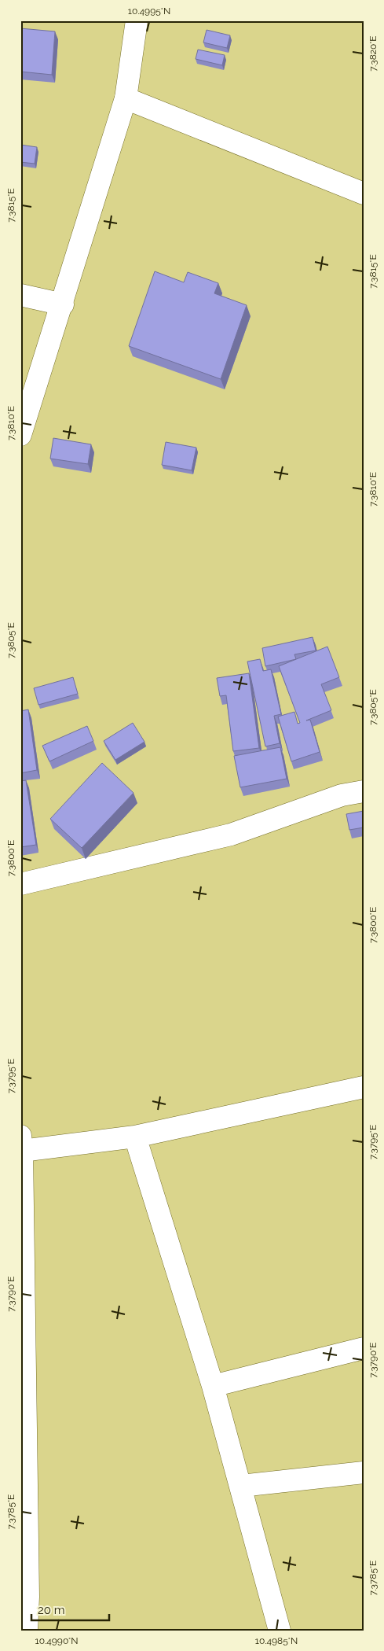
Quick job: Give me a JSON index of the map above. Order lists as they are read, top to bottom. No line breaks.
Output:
{"scale_bar":"20 m","coordinates":["10.4995°N","7.3820°E","7.3815°E","7.3810°E","7.3805°E","7.3800°E","7.3795°E","7.3790°E","7.3785°E","10.4990°N","10.4985°N"]}
